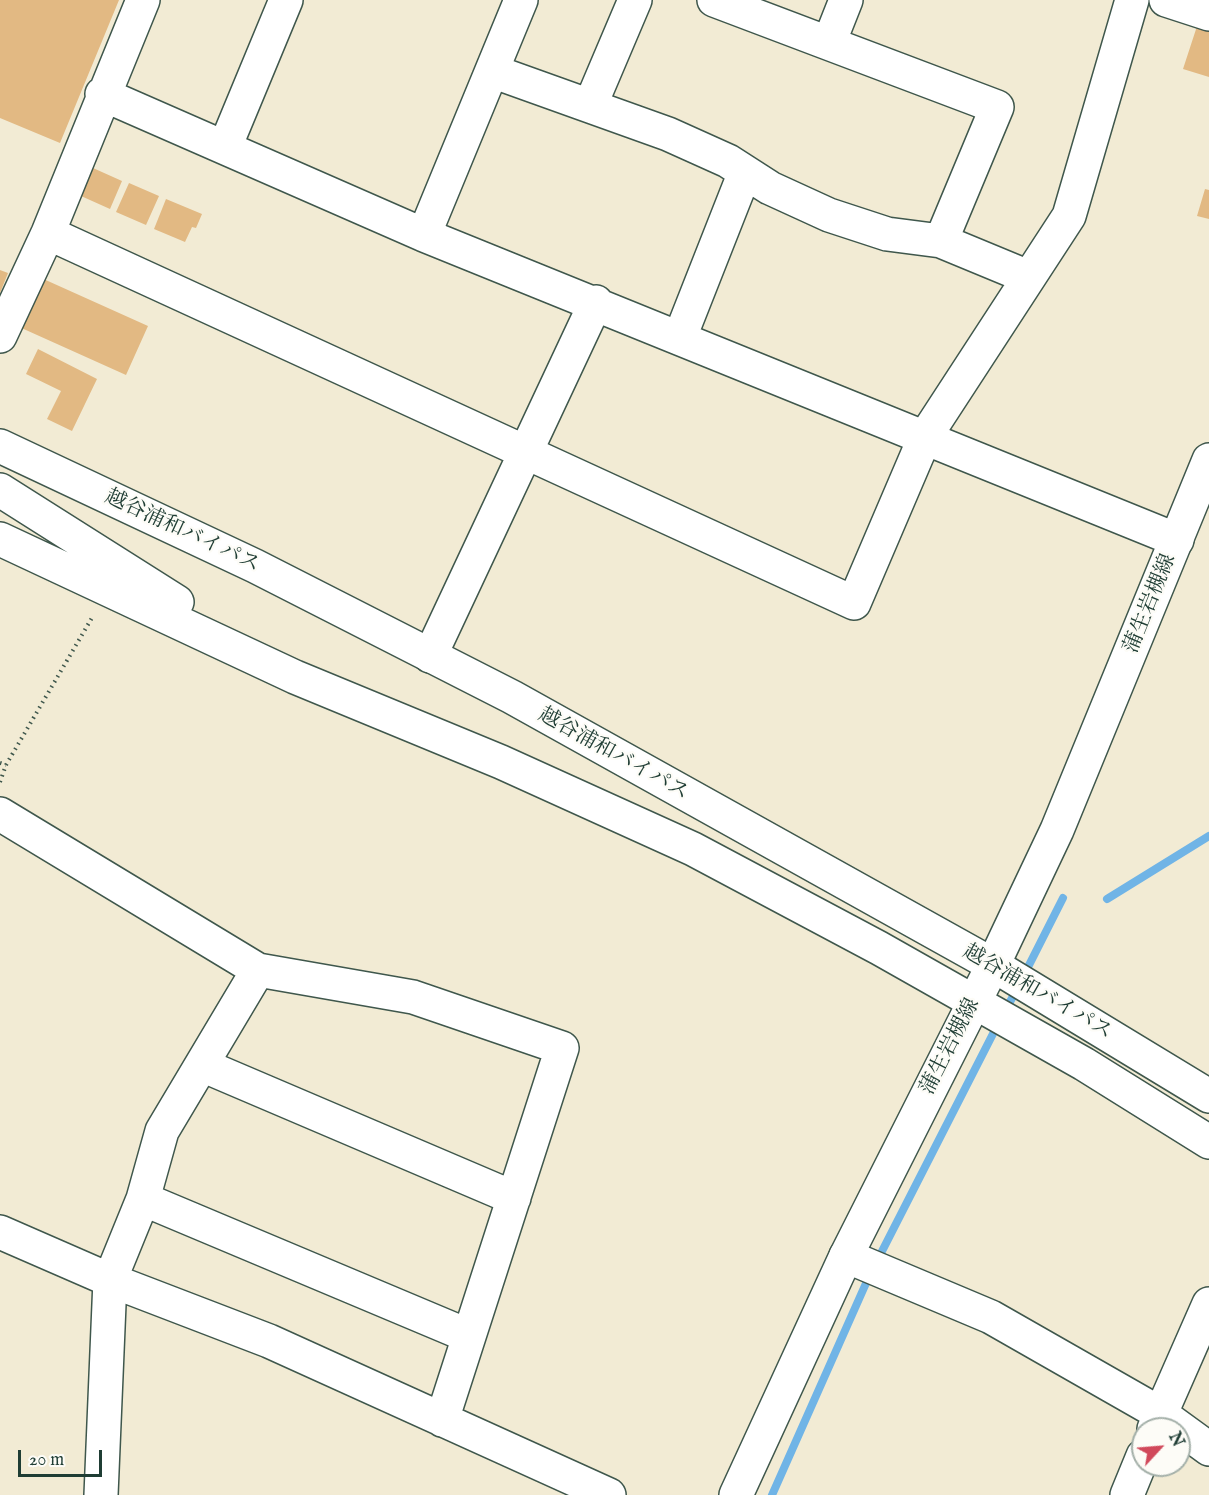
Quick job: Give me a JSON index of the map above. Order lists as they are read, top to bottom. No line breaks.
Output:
{"streets":{"main road":["越谷浦和バイパス","蒲生岩槻線"]},"crossings":[["越谷浦和バイパス","蒲生岩槻線"]],"scale_bar":"20 m","north":"top right"}
